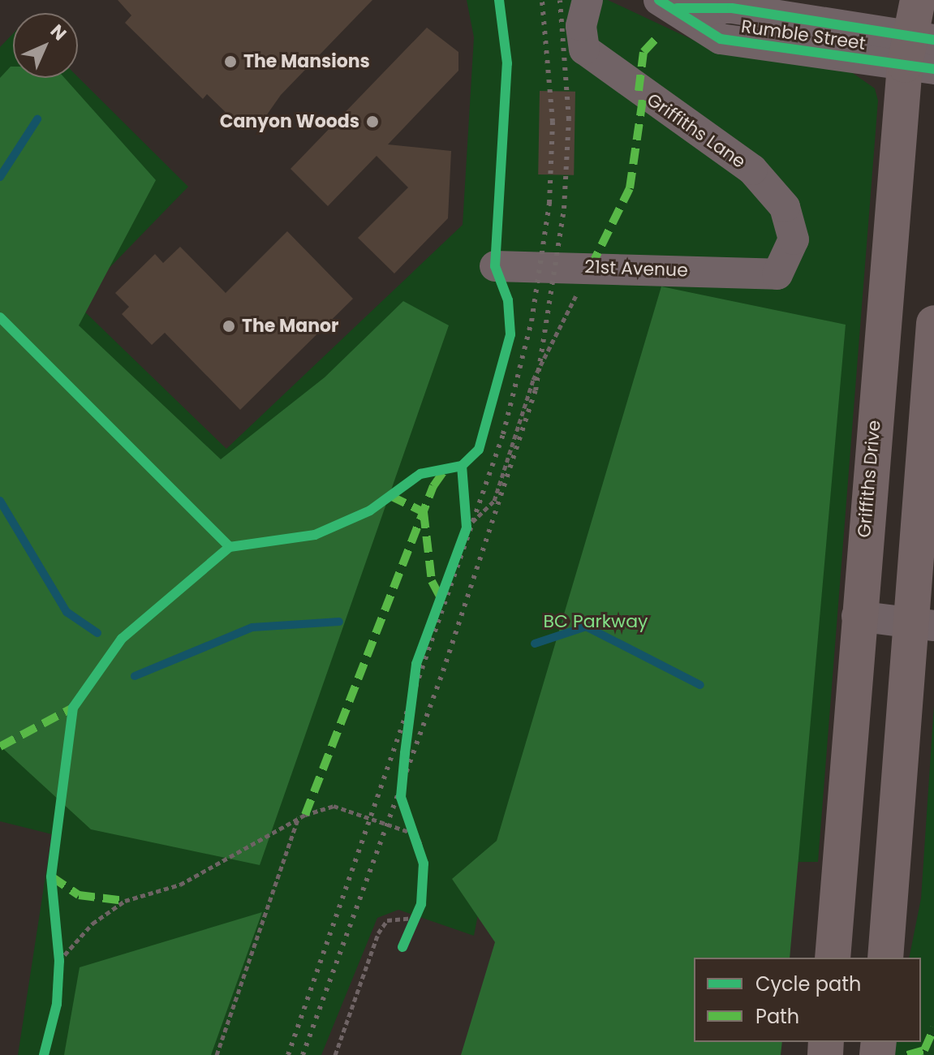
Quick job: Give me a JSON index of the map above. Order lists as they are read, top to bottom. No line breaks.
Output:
{"streets":{"main road":["Griffiths Drive"],"street":["Rumble Street","Griffiths Lane","21st Avenue"]},"crossings":[["Rumble Street","Griffiths Drive"],["Griffiths Lane","21st Avenue"]],"parks":["BC Parkway"],"places":["The Mansions","Canyon Woods","The Manor"],"legend":["Cycle path","Path"],"north":"top right"}
